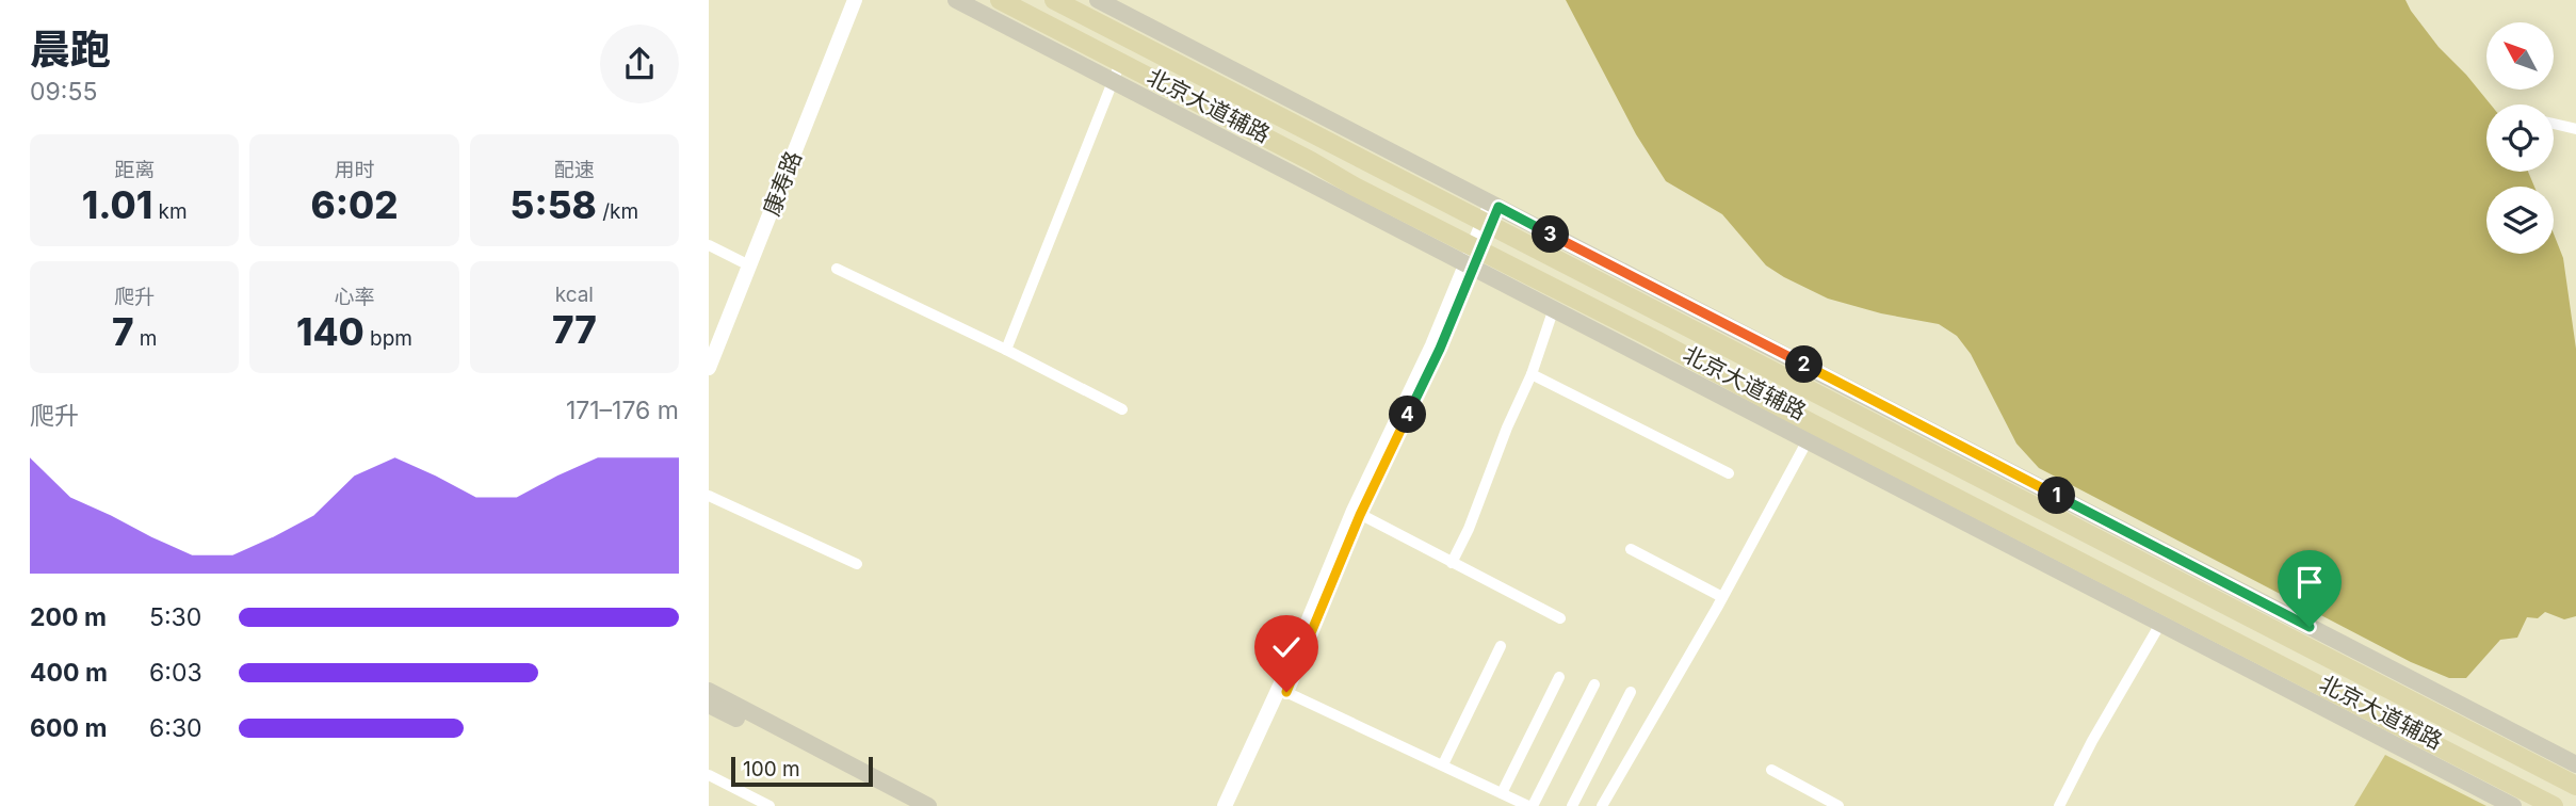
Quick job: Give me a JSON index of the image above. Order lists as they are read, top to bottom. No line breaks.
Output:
{"streets":{"main road":["北京大道辅路"],"street":["康寿路"]},"scale_bar":"100 m","north":"top left","page":{"heading":["晨跑","09:55"],"stats":[["距离","1.01 km"],["用时","6:02"],["配速","5:58 /km"],["爬升","7 m"],["心率","140 bpm"],["kcal","77"]],"pins":["3","2","4","1"],"chart":["爬升","171–176 m"],"list":[{"name":"200 m","note":"5:30"},{"name":"400 m","note":"6:03"},{"name":"600 m","note":"6:30"}],"scale":"100 m"}}
